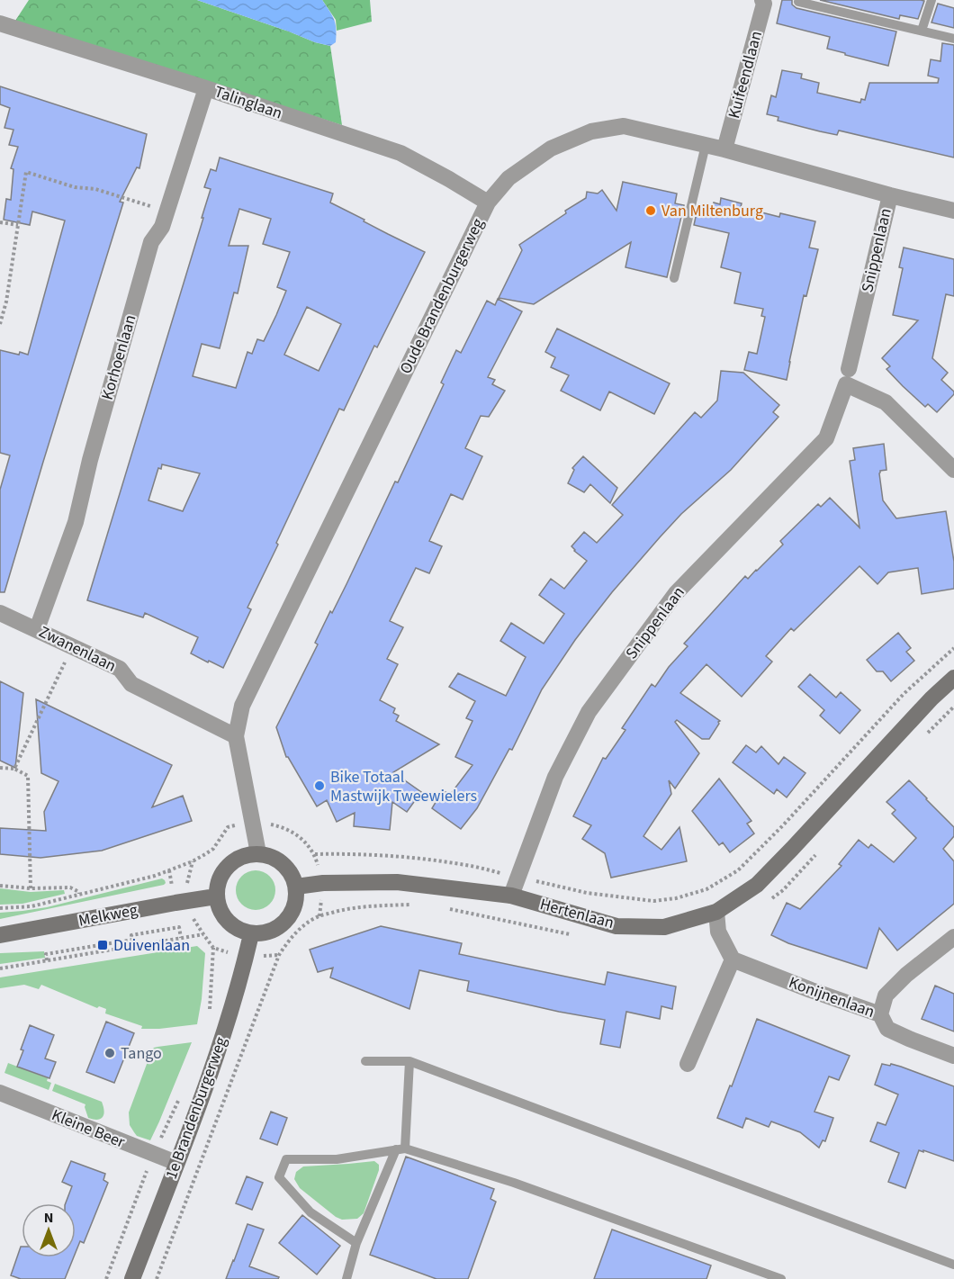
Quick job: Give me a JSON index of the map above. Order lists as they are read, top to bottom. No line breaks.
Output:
{"streets":{"street":["Kuifeendlaan","Talinglaan","Snippenlaan","Oude Brandenburgerweg","Korhoenlaan","Zwanenlaan","Hertenlaan","Melkweg","Konijnenlaan","1e Brandenburgerweg","Kleine Beer"]},"crossings":[["Kuifeendlaan","Oude Brandenburgerweg"],["Talinglaan","Oude Brandenburgerweg"],["Talinglaan","Korhoenlaan"],["Snippenlaan","Oude Brandenburgerweg"],["Snippenlaan","Hertenlaan"],["Oude Brandenburgerweg","Zwanenlaan"],["Oude Brandenburgerweg","Hertenlaan"],["Oude Brandenburgerweg","Melkweg"],["Oude Brandenburgerweg","1e Brandenburgerweg"],["Korhoenlaan","Zwanenlaan"],["Hertenlaan","Melkweg"],["Hertenlaan","1e Brandenburgerweg"],["Melkweg","1e Brandenburgerweg"],["1e Brandenburgerweg","Kleine Beer"]],"places":{"other":["Van Miltenburg","Bike Totaal Mastwijk Tweewielers","Tango"],"transit":["Duivenlaan"]},"north":"top"}
